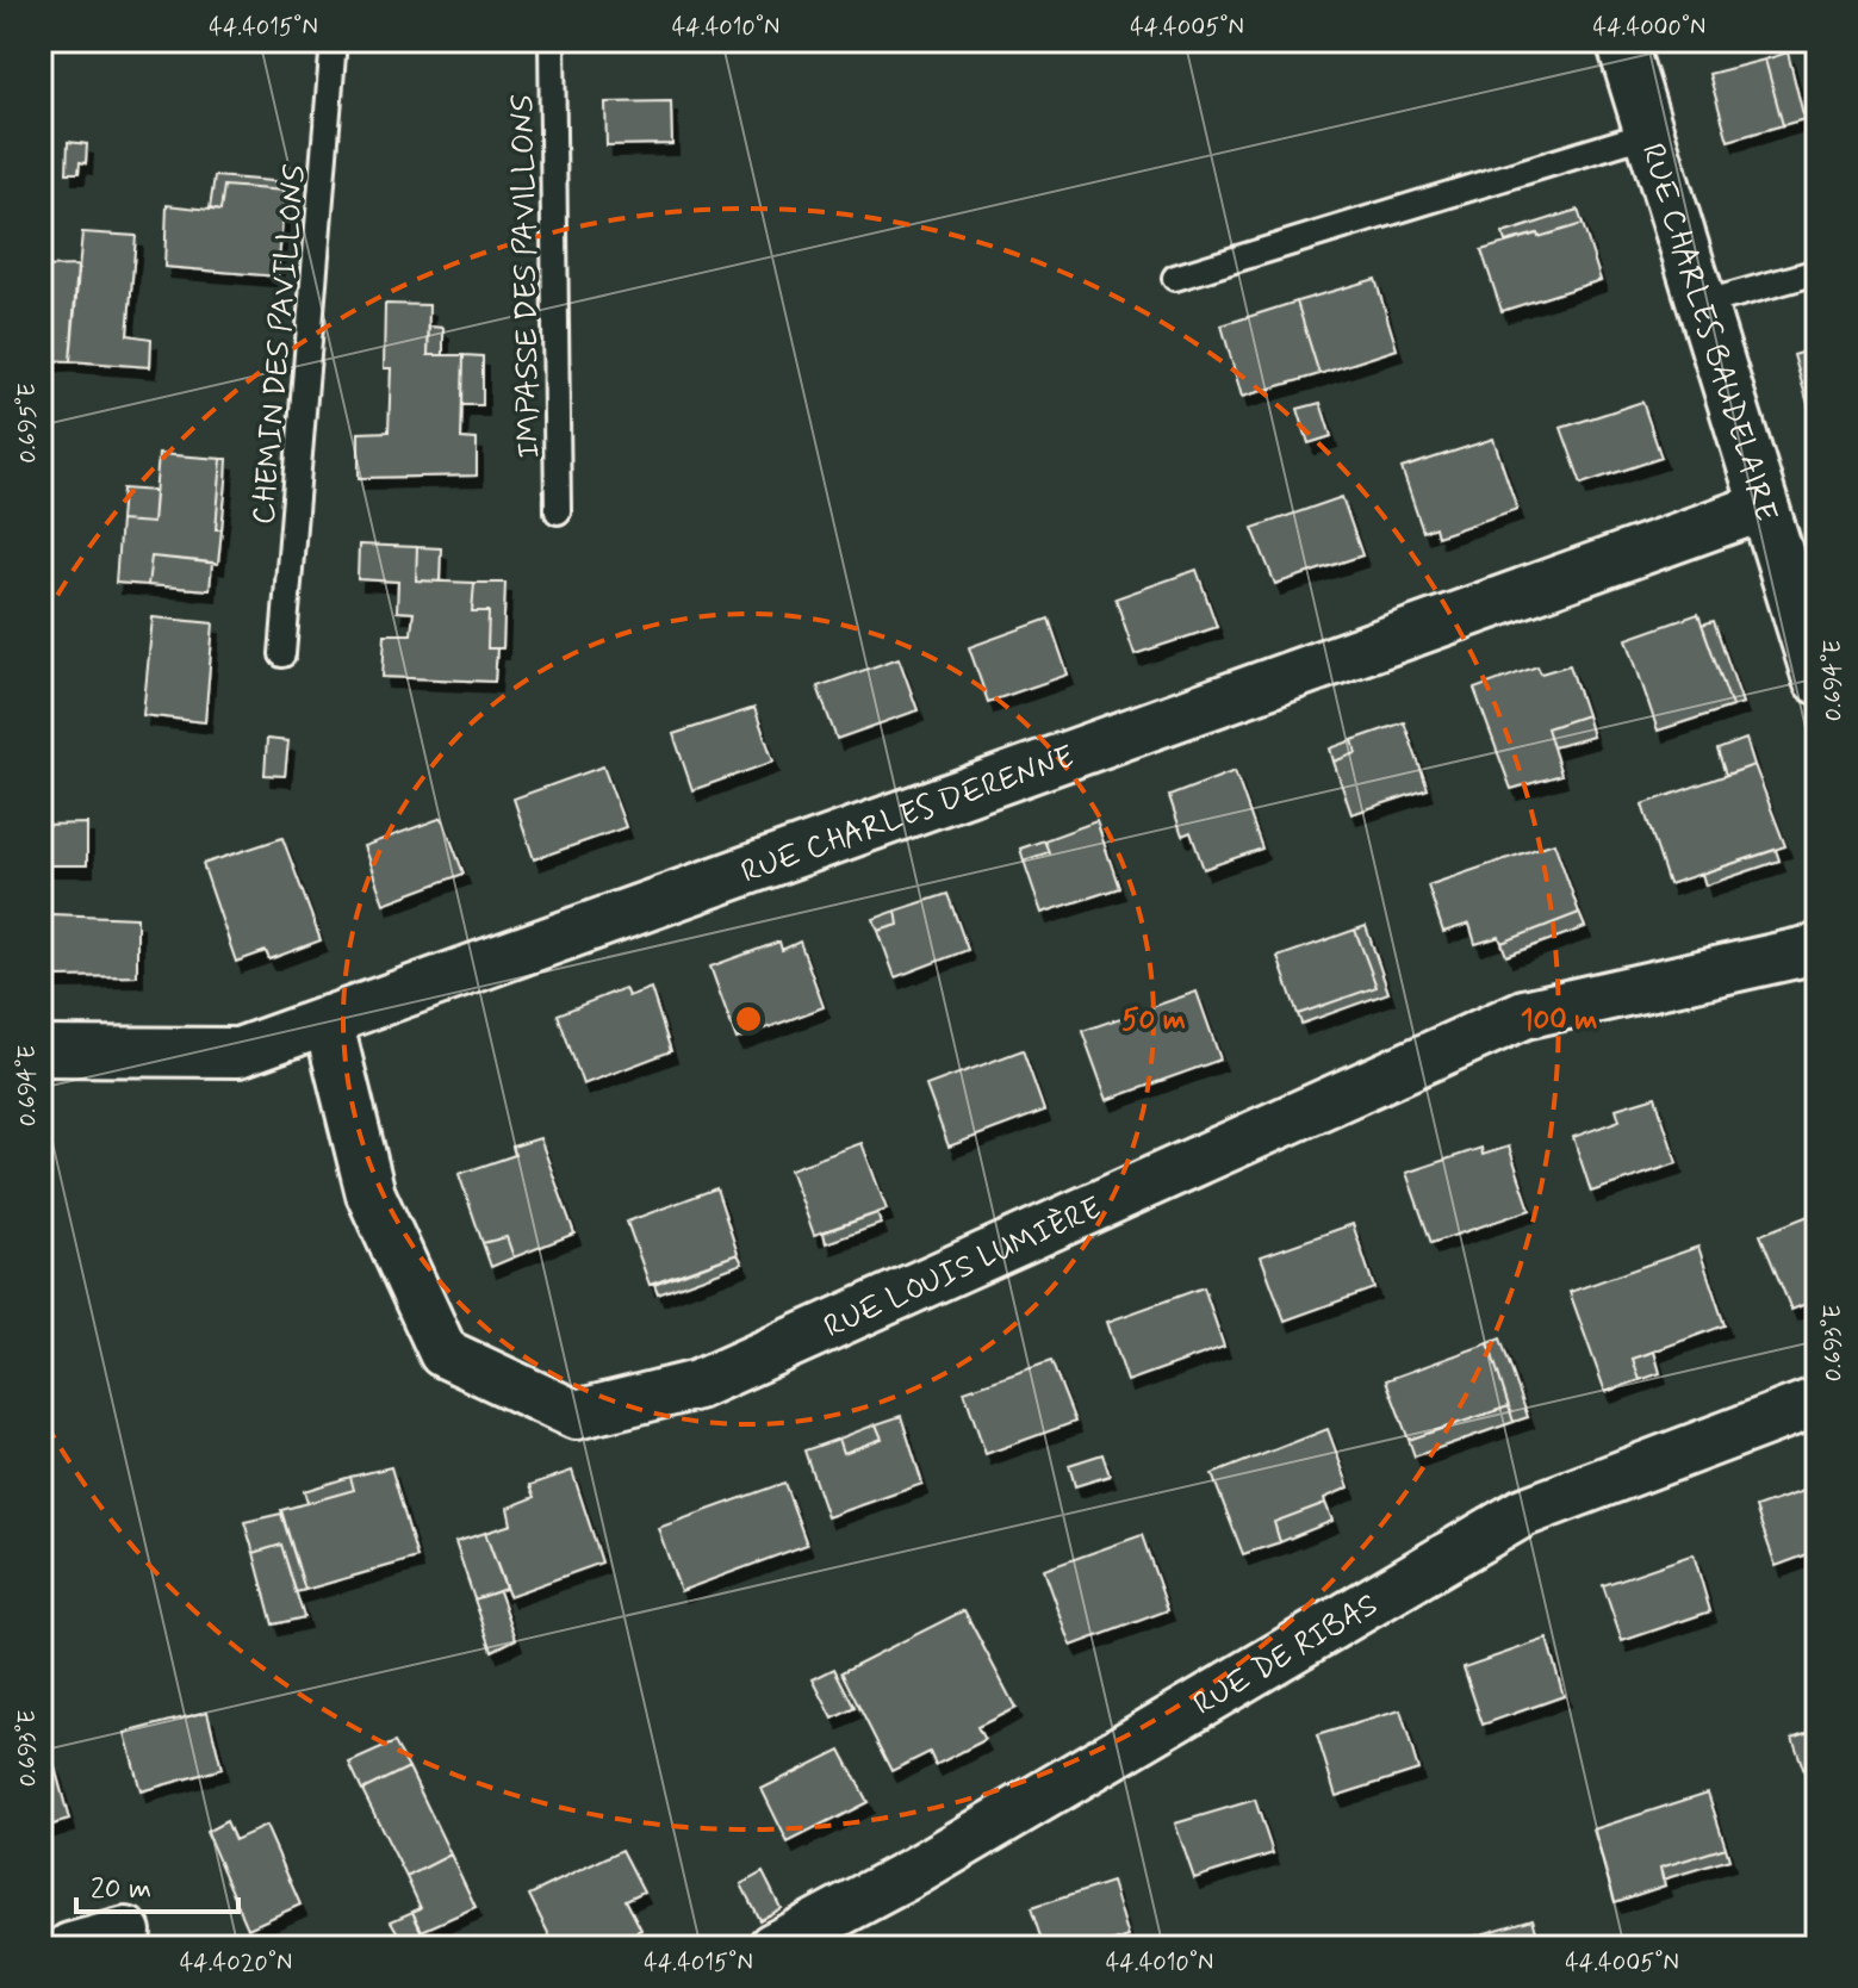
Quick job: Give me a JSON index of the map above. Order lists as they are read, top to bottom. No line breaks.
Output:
{"streets":{"street":["RUE CHARLES BAUDELAIRE","RUE CHARLES DERENNE","RUE LOUIS LUMIÈRE","RUE DE RIBAS"],"lane":["IMPASSE DES PAVILLONS","CHEMIN DES PAVILLONS"]},"crossings":[["RUE CHARLES BAUDELAIRE","RUE CHARLES DERENNE"],["RUE CHARLES DERENNE","RUE LOUIS LUMIÈRE"]],"scale_bar":"20 m","coordinates":["44.4015°N","44.4010°N","44.4005°N","44.4000°N","0.695°E","0.694°E","0.693°E","44.4020°N"],"rings":["50 m","100 m"]}
